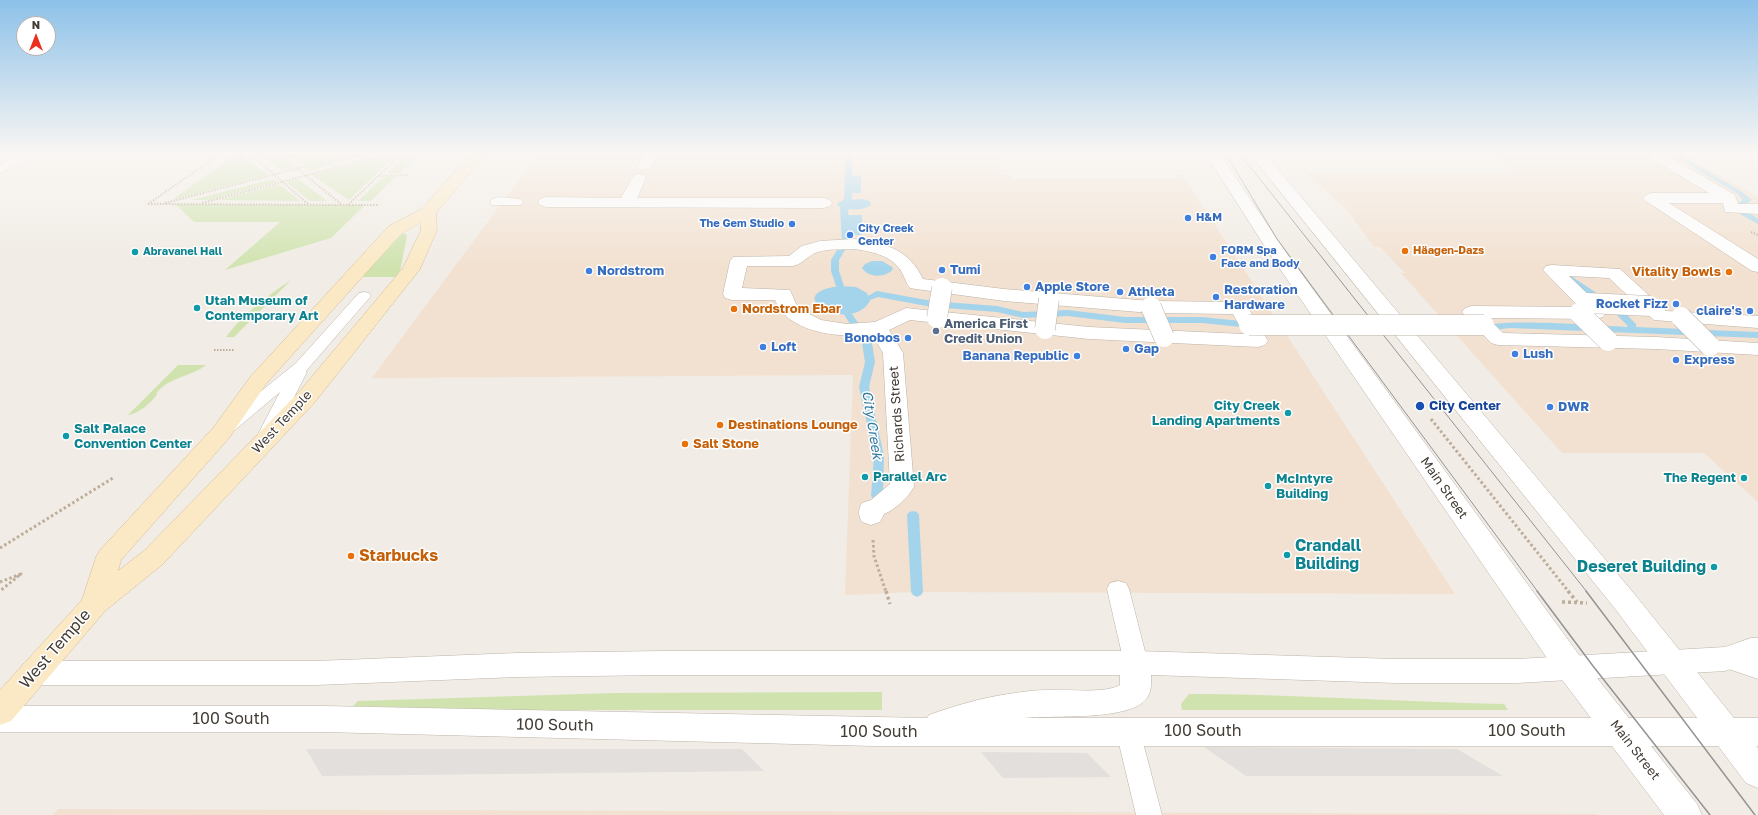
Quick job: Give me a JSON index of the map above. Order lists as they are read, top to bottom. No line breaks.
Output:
{"streets":{"main road":["West Temple"],"street":["Richards Street","Main Street","100 South"]},"crossings":[["Main Street","100 South"]],"water":["City Creek"],"places":["H&M","The Gem Studio","City Creek Center","Häagen-Dazs","Abravanel Hall","FORM Spa Face and Body","Tumi","Nordstrom","Vitality Bowls","Apple Store","Athleta","Restoration Hardware","Rocket Fizz","Utah Museum of Contemporary Art","Nordstrom Ebar","claire's","America First Credit Union","Bonobos","Loft","Gap","Lush","Banana Republic","Express","City Center","DWR","City Creek Landing Apartments","Destinations Lounge","Salt Palace Convention Center","Salt Stone","Parallel Arc","The Regent","McIntyre Building","Crandall Building","Starbucks","Deseret Building"],"north":"top"}
